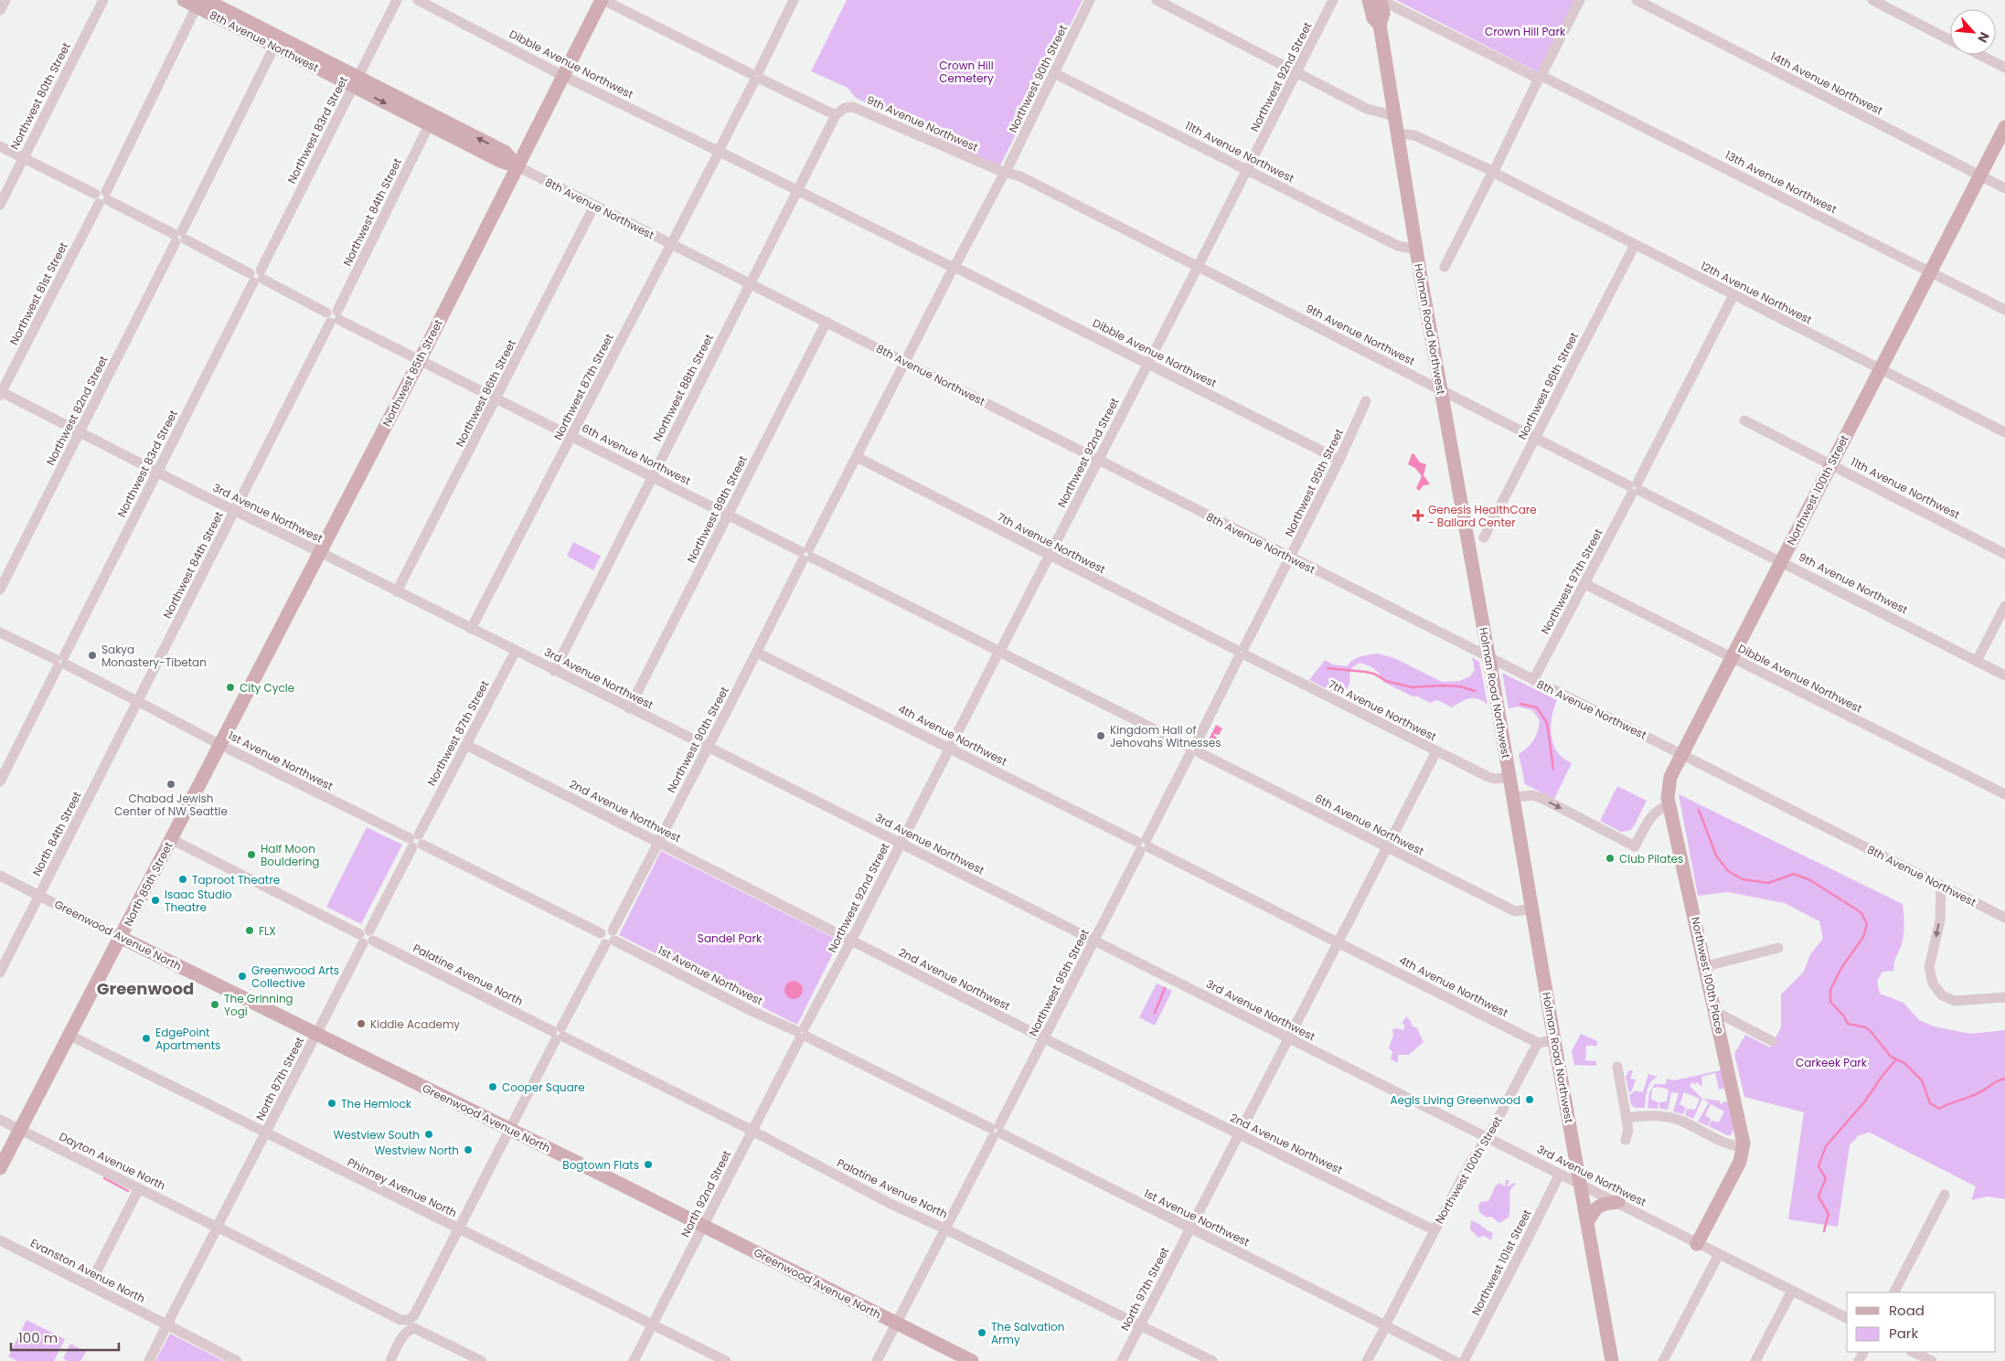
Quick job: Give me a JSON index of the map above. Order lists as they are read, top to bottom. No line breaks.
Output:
{"streets":{"main road":["8th Avenue Northwest","Holman Road Northwest","Northwest 85th Street","Northwest 100th Street","North 85th Street","Greenwood Avenue North","Northwest 100th Place"],"street":["Dibble Avenue Northwest","Northwest 92nd Street","Northwest 90th Street","14th Avenue Northwest","Northwest 80th Street","9th Avenue Northwest","Northwest 83rd Street","11th Avenue Northwest","13th Avenue Northwest","Northwest 84th Street","12th Avenue Northwest","Northwest 81st Street","Northwest 96th Street","Northwest 87th Street","Northwest 88th Street","Northwest 86th Street","Northwest 82nd Street","6th Avenue Northwest","Northwest 95th Street","Northwest 89th Street","3rd Avenue Northwest","7th Avenue Northwest","Northwest 97th Street","4th Avenue Northwest","1st Avenue Northwest","2nd Avenue Northwest","North 84th Street","Palatine Avenue North","North 87th Street","Dayton Avenue North","Phinney Avenue North","North 92nd Street","Northwest 101st Street","Evanston Avenue North","North 97th Street"]},"crossings":[["8th Avenue Northwest","Northwest 92nd Street"],["8th Avenue Northwest","Northwest 90th Street"],["8th Avenue Northwest","Northwest 83rd Street"],["8th Avenue Northwest","Northwest 84th Street"],["8th Avenue Northwest","Northwest 81st Street"],["8th Avenue Northwest","Northwest 85th Street"],["8th Avenue Northwest","Northwest 87th Street"],["8th Avenue Northwest","Northwest 88th Street"],["8th Avenue Northwest","Northwest 86th Street"],["8th Avenue Northwest","Northwest 82nd Street"],["8th Avenue Northwest","Northwest 95th Street"],["8th Avenue Northwest","Northwest 100th Street"],["8th Avenue Northwest","Northwest 89th Street"],["8th Avenue Northwest","Northwest 97th Street"],["Dibble Avenue Northwest","Northwest 92nd Street"],["Dibble Avenue Northwest","Northwest 90th Street"],["Dibble Avenue Northwest","Northwest 85th Street"],["Dibble Avenue Northwest","Northwest 87th Street"],["Dibble Avenue Northwest","Northwest 88th Street"],["Dibble Avenue Northwest","Northwest 95th Street"],["Dibble Avenue Northwest","Northwest 100th Street"],["Dibble Avenue Northwest","Northwest 97th Street"],["Northwest 92nd Street","9th Avenue Northwest"],["Northwest 92nd Street","11th Avenue Northwest"],["Northwest 92nd Street","6th Avenue Northwest"],["Northwest 92nd Street","3rd Avenue Northwest"],["Northwest 92nd Street","7th Avenue Northwest"],["Northwest 92nd Street","4th Avenue Northwest"],["Northwest 92nd Street","1st Avenue Northwest"],["Northwest 92nd Street","2nd Avenue Northwest"],["Northwest 92nd Street","North 92nd Street"],["Northwest 90th Street","9th Avenue Northwest"],["Northwest 90th Street","11th Avenue Northwest"],["Northwest 90th Street","6th Avenue Northwest"],["Northwest 90th Street","3rd Avenue Northwest"],["Northwest 90th Street","7th Avenue Northwest"],["Northwest 90th Street","4th Avenue Northwest"],["Northwest 90th Street","1st Avenue Northwest"],["Northwest 90th Street","2nd Avenue Northwest"],["Northwest 90th Street","Greenwood Avenue North"],["Northwest 90th Street","Palatine Avenue North"],["Northwest 90th Street","Dayton Avenue North"],["Northwest 90th Street","Phinney Avenue North"],["14th Avenue Northwest","Northwest 100th Street"],["Northwest 80th Street","6th Avenue Northwest"],["9th Avenue Northwest","Holman Road Northwest"],["9th Avenue Northwest","Northwest 96th Street"],["9th Avenue Northwest","Northwest 88th Street"],["9th Avenue Northwest","Northwest 100th Street"],["9th Avenue Northwest","Northwest 97th Street"],["Northwest 83rd Street","6th Avenue Northwest"],["Northwest 83rd Street","3rd Avenue Northwest"],["Northwest 83rd Street","1st Avenue Northwest"],["11th Avenue Northwest","Holman Road Northwest"],["11th Avenue Northwest","Northwest 100th Street"],["13th Avenue Northwest","Holman Road Northwest"],["13th Avenue Northwest","Northwest 100th Street"],["Northwest 84th Street","6th Avenue Northwest"],["Northwest 84th Street","3rd Avenue Northwest"],["Northwest 84th Street","1st Avenue Northwest"],["Northwest 84th Street","North 84th Street"],["12th Avenue Northwest","Holman Road Northwest"],["12th Avenue Northwest","Northwest 96th Street"],["12th Avenue Northwest","Northwest 100th Street"],["12th Avenue Northwest","Northwest 97th Street"],["Northwest 81st Street","6th Avenue Northwest"],["Northwest 81st Street","3rd Avenue Northwest"],["Holman Road Northwest","6th Avenue Northwest"],["Holman Road Northwest","3rd Avenue Northwest"],["Holman Road Northwest","7th Avenue Northwest"],["Northwest 85th Street","6th Avenue Northwest"],["Northwest 85th Street","3rd Avenue Northwest"],["Northwest 85th Street","1st Avenue Northwest"],["Northwest 85th Street","North 85th Street"],["Northwest 87th Street","6th Avenue Northwest"],["Northwest 87th Street","3rd Avenue Northwest"],["Northwest 87th Street","2nd Avenue Northwest"],["Northwest 87th Street","North 87th Street"],["Northwest 88th Street","6th Avenue Northwest"],["Northwest 88th Street","3rd Avenue Northwest"],["Northwest 86th Street","6th Avenue Northwest"],["Northwest 86th Street","3rd Avenue Northwest"],["Northwest 82nd Street","6th Avenue Northwest"],["Northwest 82nd Street","3rd Avenue Northwest"],["6th Avenue Northwest","Northwest 95th Street"],["6th Avenue Northwest","Northwest 89th Street"],["Northwest 95th Street","3rd Avenue Northwest"],["Northwest 95th Street","7th Avenue Northwest"],["Northwest 95th Street","4th Avenue Northwest"],["Northwest 95th Street","1st Avenue Northwest"],["Northwest 95th Street","2nd Avenue Northwest"],["Northwest 95th Street","Greenwood Avenue North"],["Northwest 95th Street","Palatine Avenue North"],["Northwest 100th Street","3rd Avenue Northwest"],["Northwest 100th Street","4th Avenue Northwest"],["Northwest 100th Street","1st Avenue Northwest"],["Northwest 100th Street","2nd Avenue Northwest"],["Northwest 100th Street","Northwest 100th Place"],["Northwest 89th Street","3rd Avenue Northwest"],["3rd Avenue Northwest","Northwest 101st Street"],["1st Avenue Northwest","North 84th Street"],["1st Avenue Northwest","North 85th Street"],["1st Avenue Northwest","North 87th Street"],["1st Avenue Northwest","North 92nd Street"],["1st Avenue Northwest","North 97th Street"],["North 84th Street","Greenwood Avenue North"],["North 85th Street","Greenwood Avenue North"],["North 85th Street","Palatine Avenue North"],["North 85th Street","Dayton Avenue North"],["North 85th Street","Phinney Avenue North"],["Greenwood Avenue North","North 87th Street"],["Greenwood Avenue North","North 92nd Street"],["Palatine Avenue North","North 87th Street"],["Palatine Avenue North","North 92nd Street"],["Palatine Avenue North","North 97th Street"],["North 87th Street","Dayton Avenue North"],["North 87th Street","Phinney Avenue North"],["North 87th Street","Evanston Avenue North"],["Phinney Avenue North","North 92nd Street"]],"districts":["Greenwood"],"parks":["Crown Hill Park","Crown Hill Cemetery","Sandel Park","Carkeek Park"],"places":{"health":["Genesis HealthCare - Ballard Center"],"other":["Sakya Monastery-Tibetan","City Cycle","Kingdom Hall of Jehovahs Witnesses","Chabad Jewish Center of NW Seattle","Half Moon Bouldering","Club Pilates","Taproot Theatre","Isaac Studio Theatre","FLX","Greenwood Arts Collective","The Grinning Yogi","Kiddie Academy","EdgePoint Apartments","Cooper Square","Aegis Living Greenwood","The Hemlock","Westview South","Westview North","Bogtown Flats","The Salvation Army"]},"legend":["Road","Park"],"scale_bar":"100 m","north":"bottom right"}
